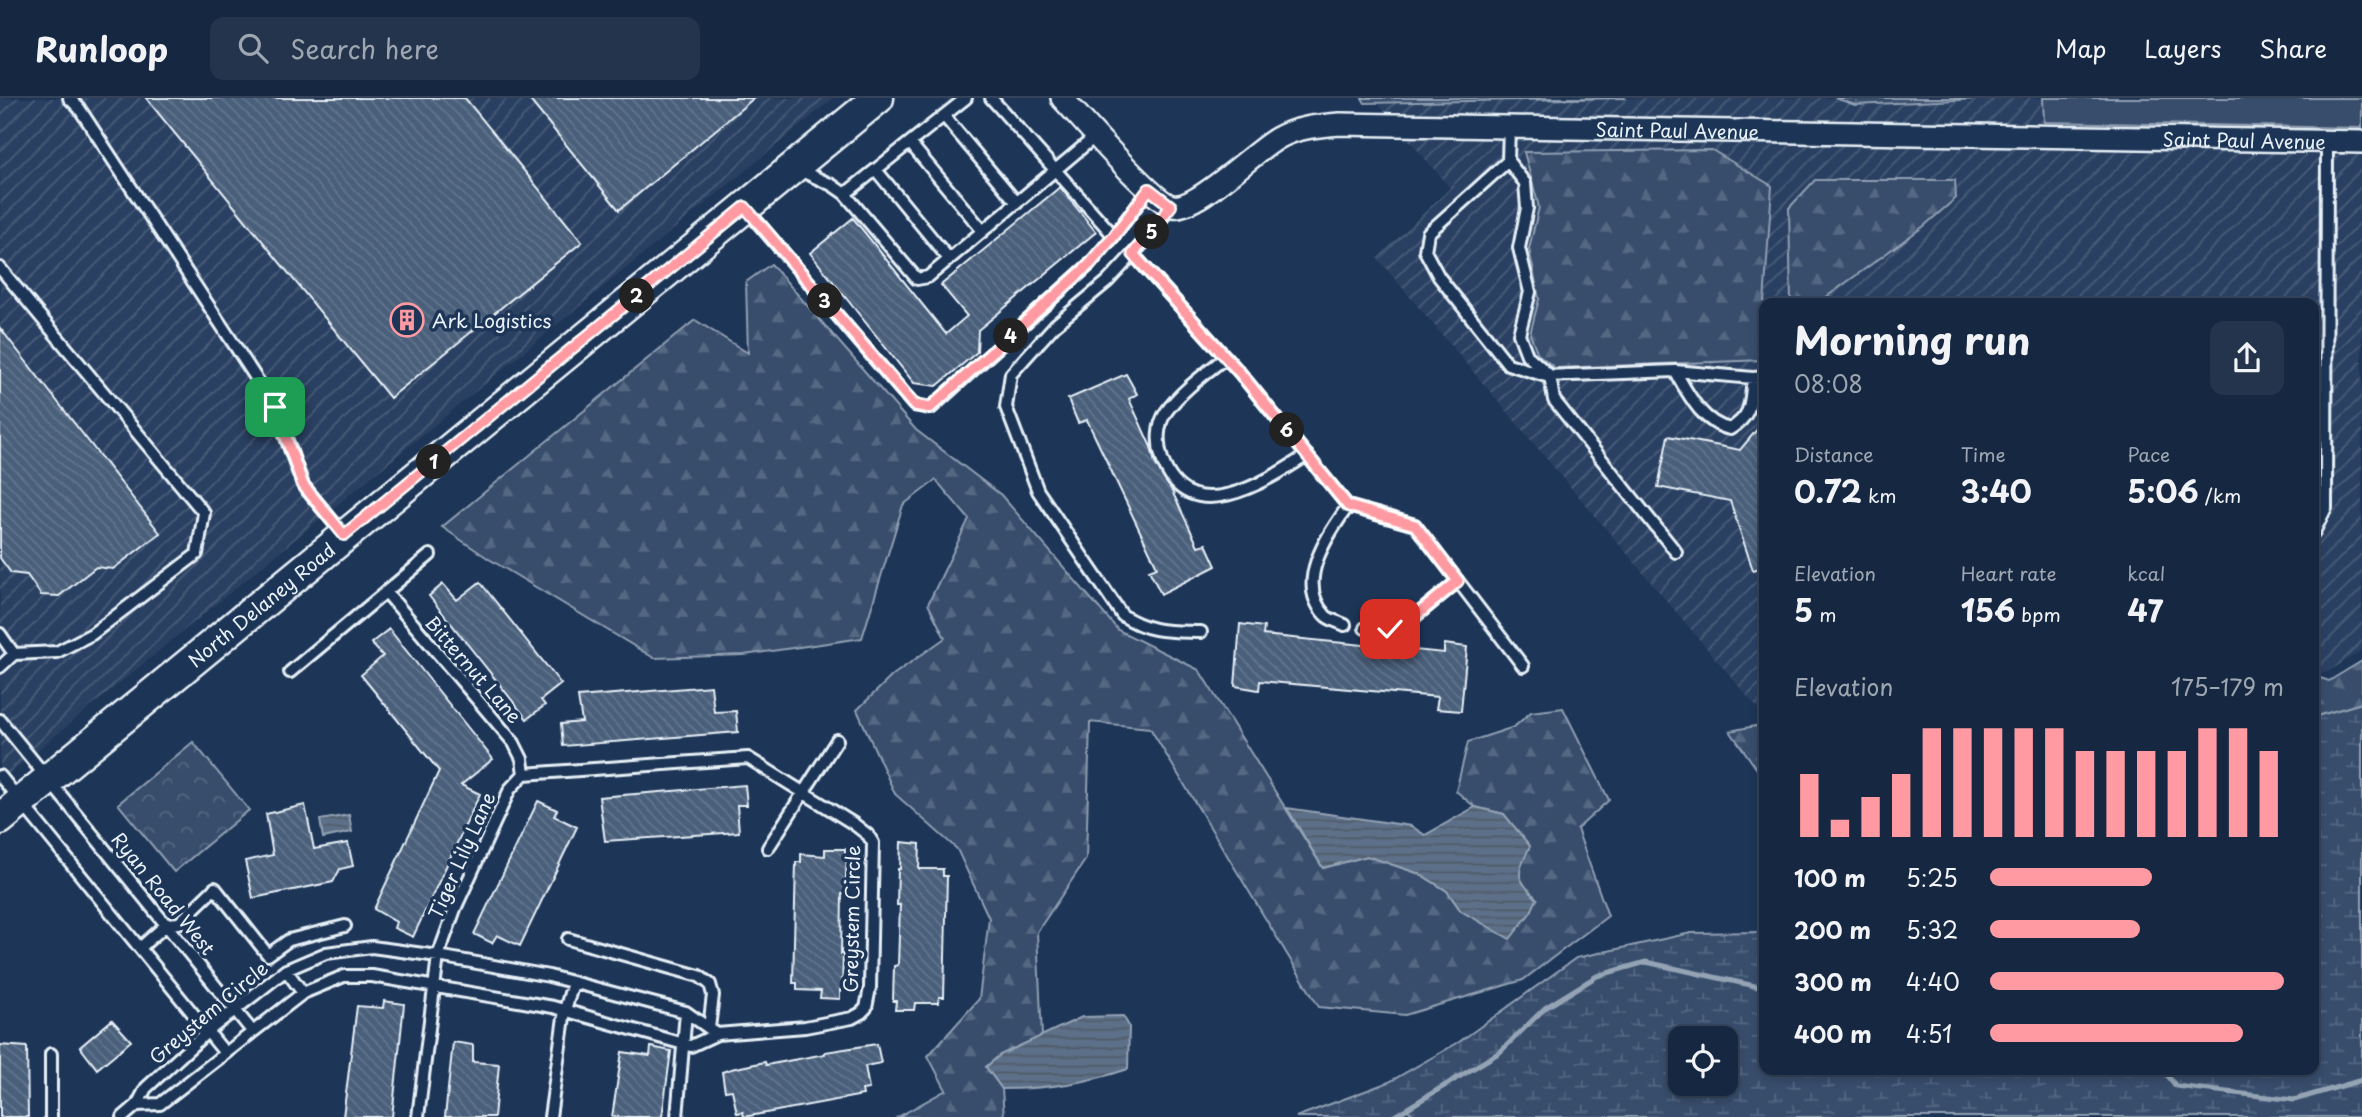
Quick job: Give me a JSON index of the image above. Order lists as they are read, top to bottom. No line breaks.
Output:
{"streets":{"street":["Saint Paul Avenue","North Delaney Road"],"lane":["Bitternut Lane","Tiger Lily Lane","Ryan Road West","Greystem Circle"]},"crossings":[["North Delaney Road","Ryan Road West"],["Bitternut Lane","Tiger Lily Lane"],["Bitternut Lane","Greystem Circle"],["Tiger Lily Lane","Greystem Circle"],["Ryan Road West","Greystem Circle"]],"places":{"building":["Ark Logistics"]},"page":{"header":"Runloop","search":"Search here","nav":["Map","Layers","Share"],"pins":["5","2","3","4","6","1"],"heading":["Morning run","08:08"],"stats":[["Distance","0.72 km"],["Time","3:40"],["Pace","5:06 /km"],["Elevation","5 m"],["Heart rate","156 bpm"],["kcal","47"]],"chart":["Elevation","175–179 m"],"list":[{"name":"100 m","note":"5:25"},{"name":"200 m","note":"5:32"},{"name":"300 m","note":"4:40"},{"name":"400 m","note":"4:51"}]}}
